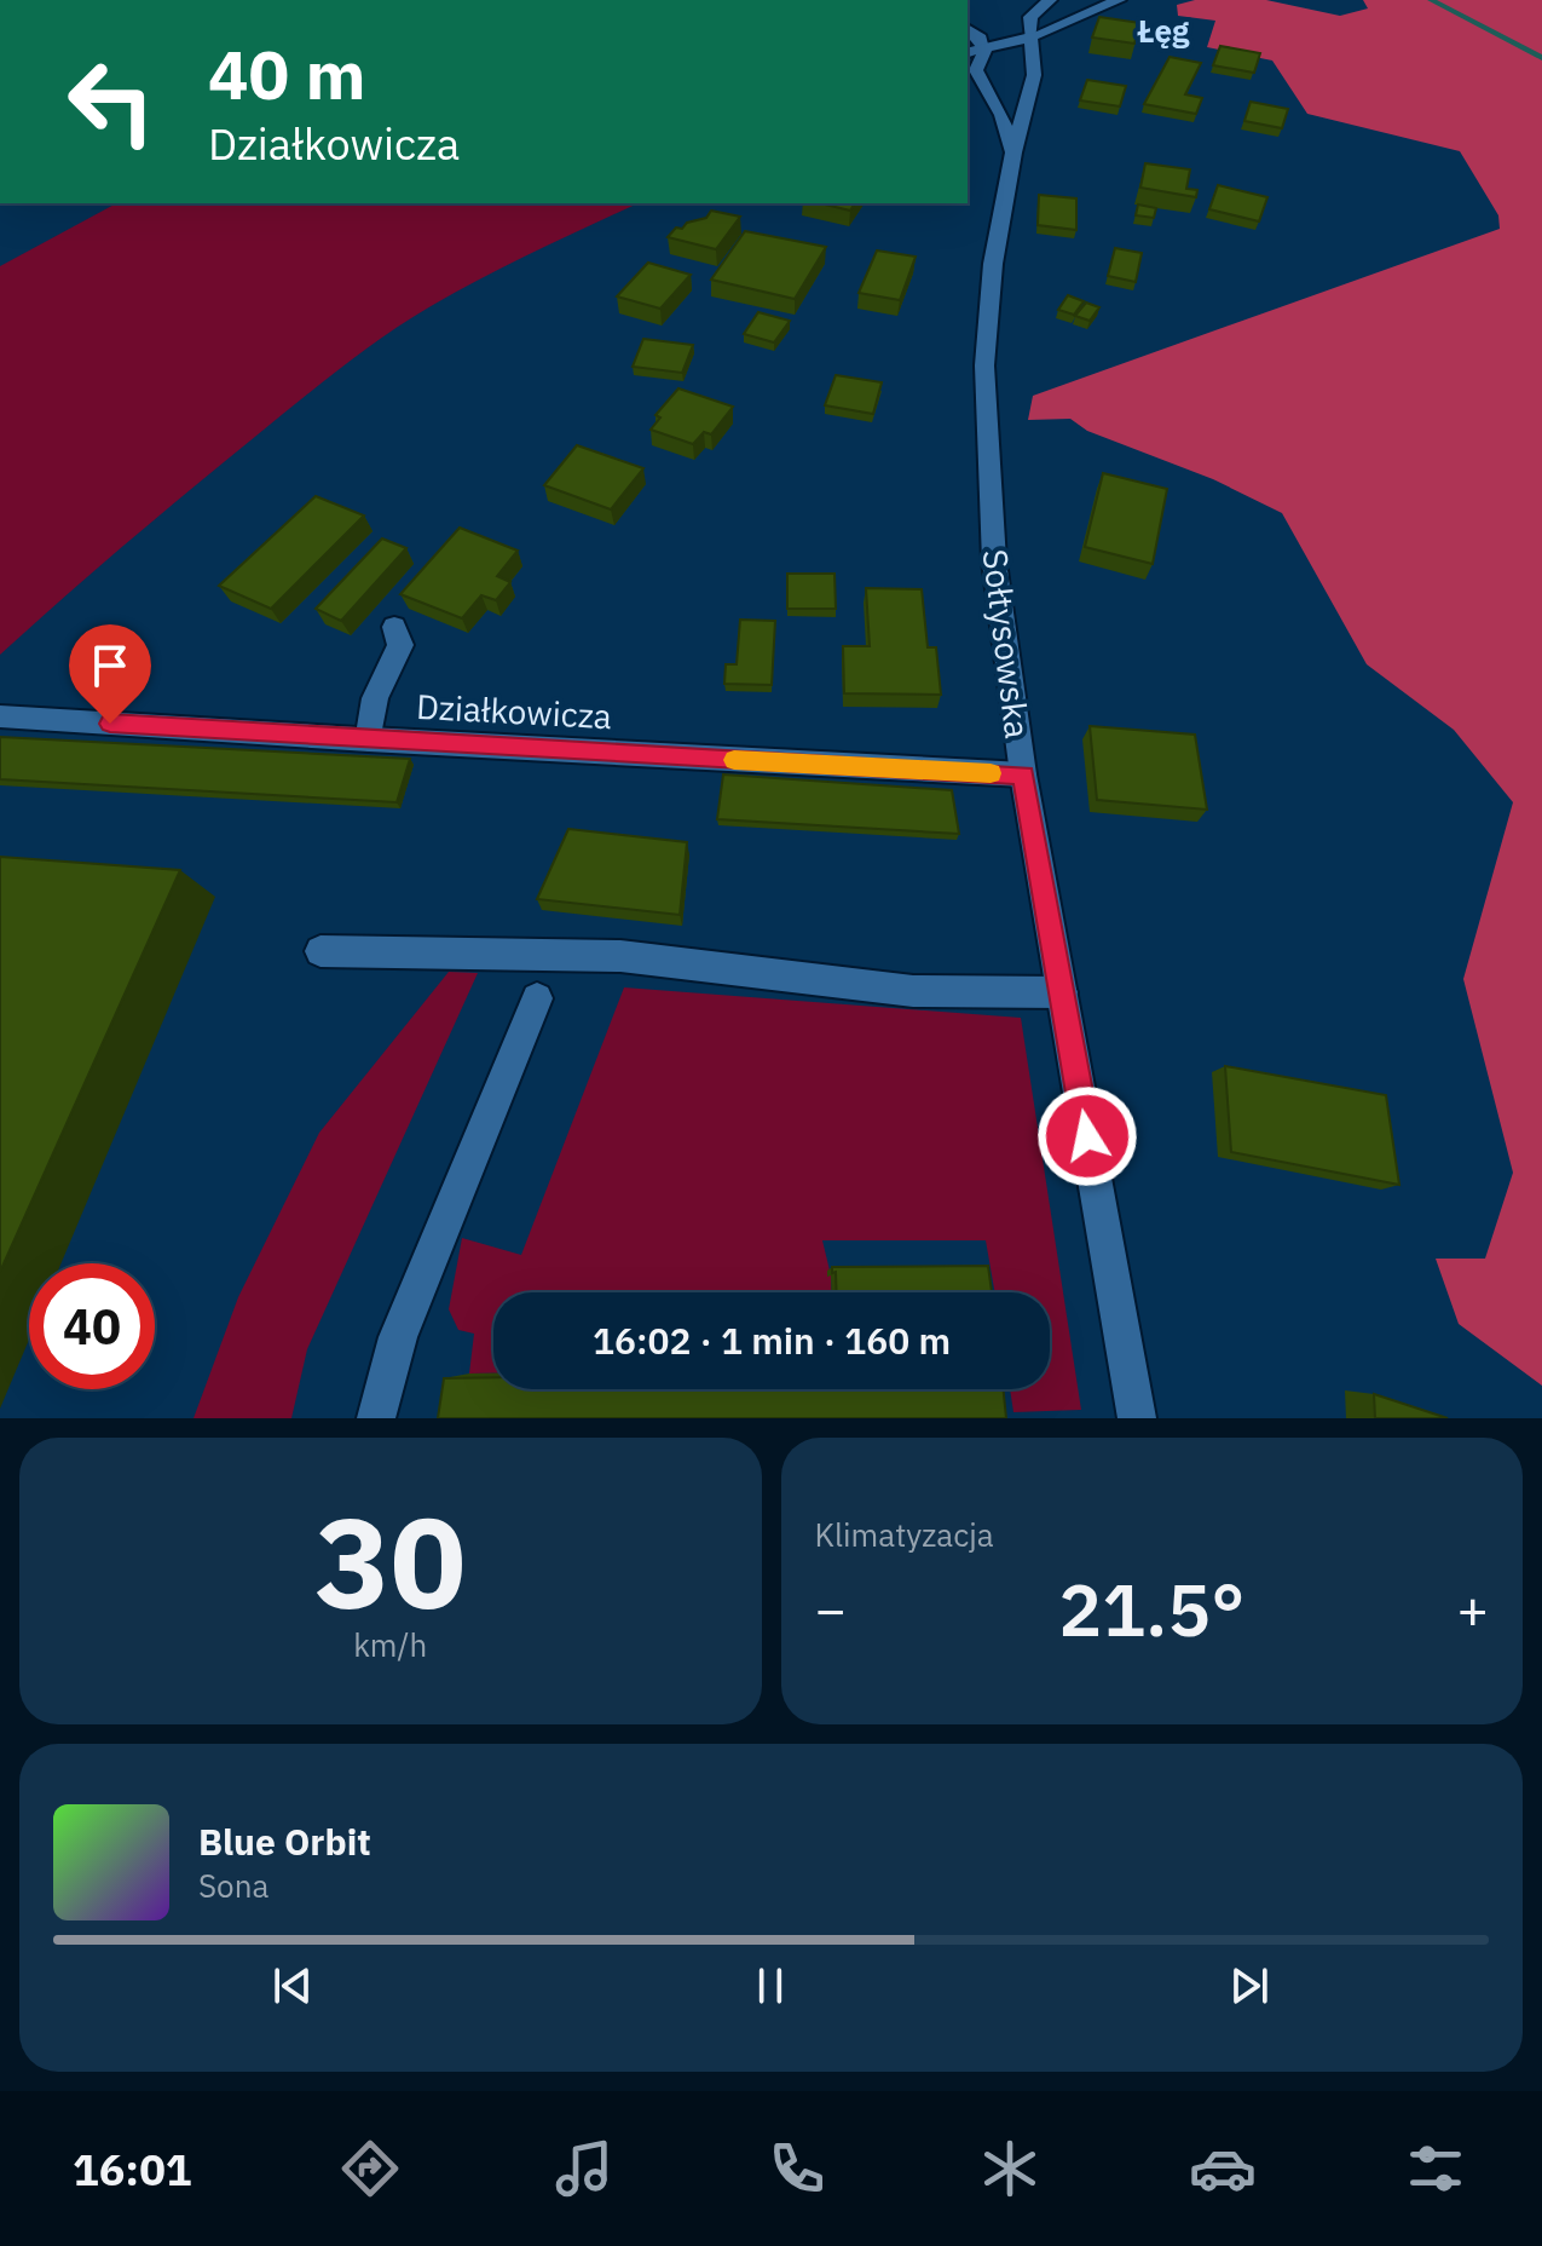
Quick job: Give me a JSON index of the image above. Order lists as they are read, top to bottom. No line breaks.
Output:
{"streets":{"street":["Sołtysowska","Działkowicza"]},"crossings":[["Sołtysowska","Działkowicza"]],"districts":["Łęg"],"page":{"turn":["40 m","Działkowicza"],"limit":"40","trip":"16:02 · 1 min · 160 m","tile":[["30","km/h"],"Klimatyzacja"],"heat":["−","21.5°","+"],"song":["Blue Orbit","Sona"],"tabs":"16:01"}}
